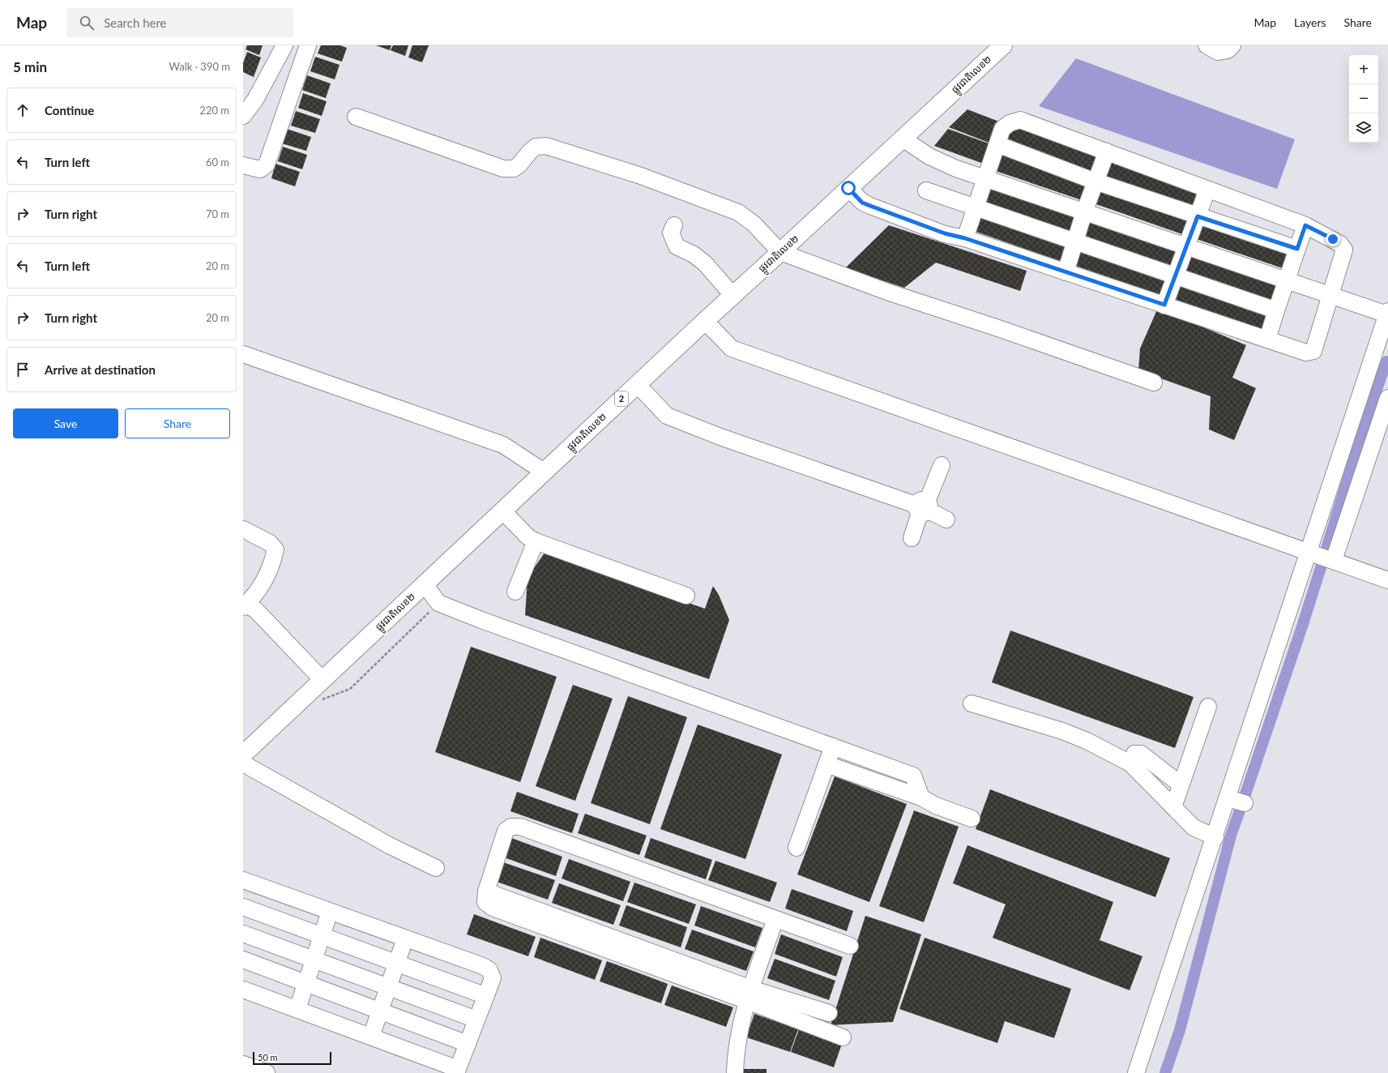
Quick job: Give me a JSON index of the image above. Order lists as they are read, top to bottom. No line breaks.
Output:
{"streets":{"main road":["ផ្លូវជាតិលេខ២","2"]},"scale_bar":"50 m","page":{"header":"Map","search":"Search here","nav":["Map","Layers","Share"],"heading":["5 min","Walk · 390 m"],"map_buttons":["+","−"],"list":[["Continue","220 m"],["Turn left","60 m"],["Turn right","70 m"],["Turn left","20 m"],["Turn right","20 m"],"Arrive at destination"],"buttons":["Save","Share"],"scale":"50 m"}}
